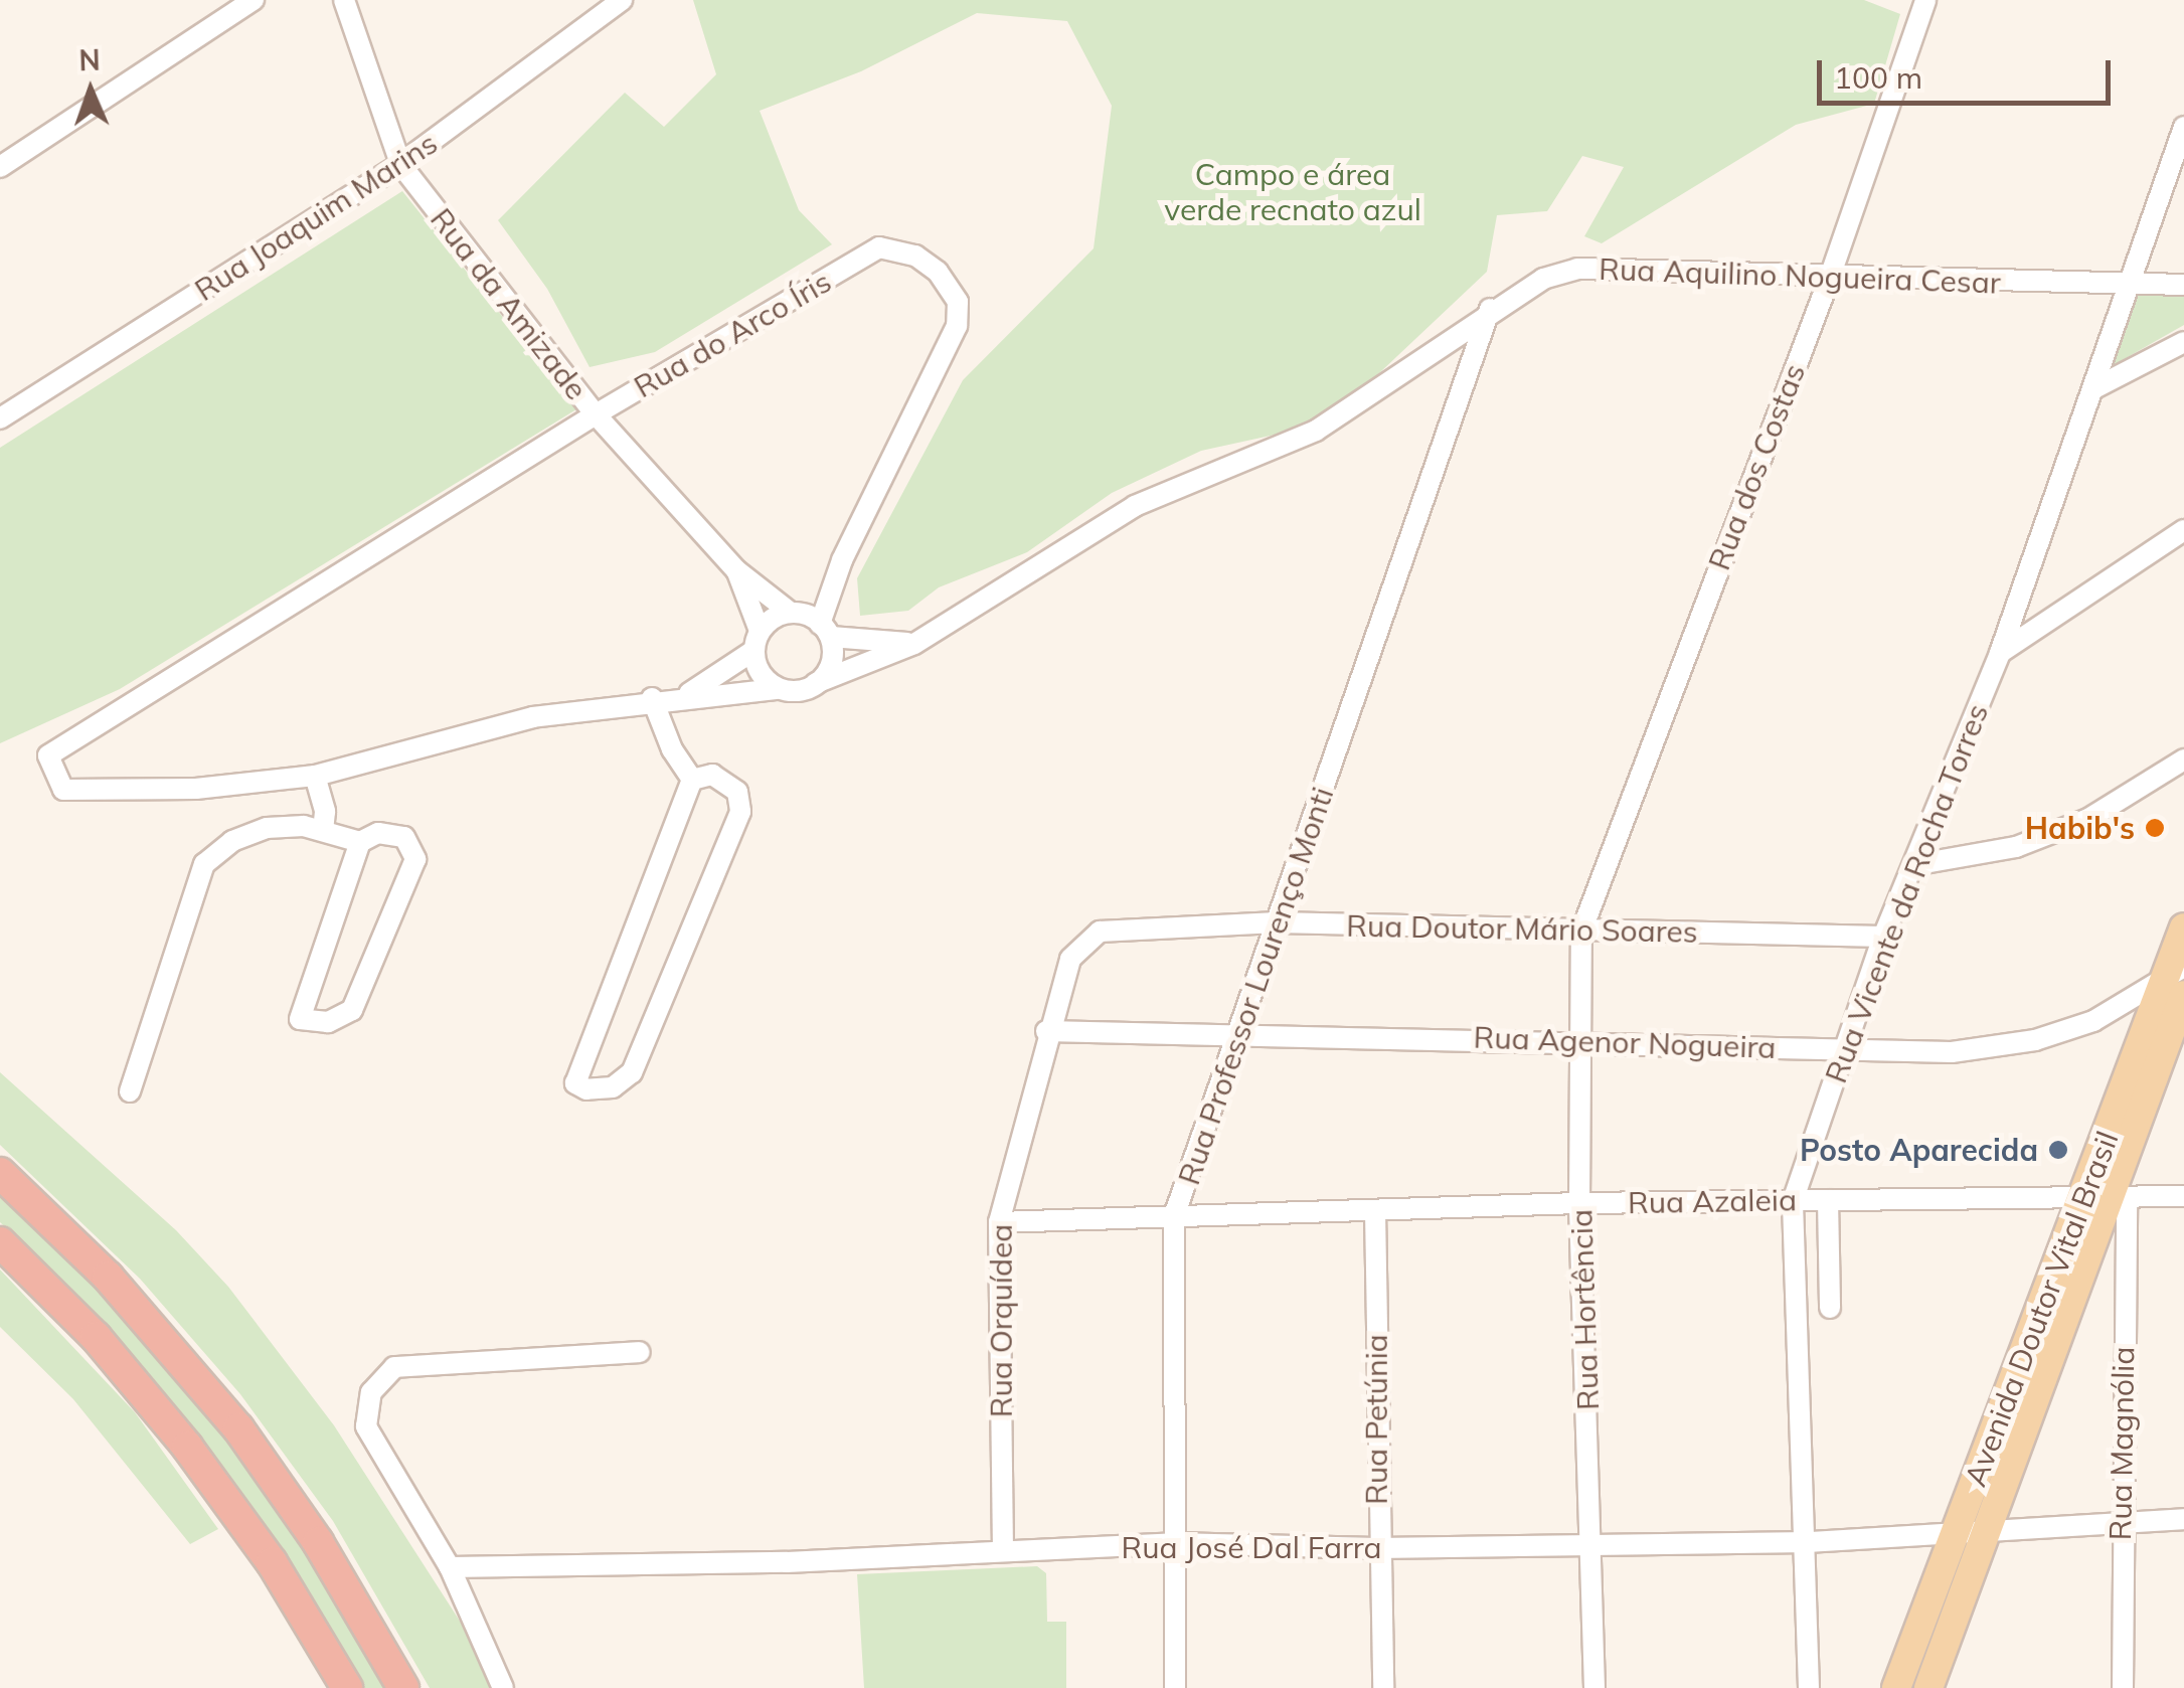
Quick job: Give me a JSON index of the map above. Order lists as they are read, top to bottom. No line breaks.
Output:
{"streets":{"main road":["Avenida Doutor Vital Brasil"],"street":["Rua Joaquim Marins","Rua Aquilino Nogueira Cesar","Rua da Amizade","Rua do Arco Íris","Rua dos Costas","Rua Vicente da Rocha Torres","Rua Doutor Mário Soares","Rua Professor Lourenço Monti","Rua Agenor Nogueira","Rua Azaleia","Rua Hortência","Rua Orquídea","Rua Petúnia","Rua Magnólia","Rua José Dal Farra"]},"crossings":[["Rua Joaquim Marins","Rua da Amizade"],["Rua Aquilino Nogueira Cesar","Rua da Amizade"],["Rua Aquilino Nogueira Cesar","Rua do Arco Íris"],["Rua Aquilino Nogueira Cesar","Rua dos Costas"],["Rua Aquilino Nogueira Cesar","Rua Vicente da Rocha Torres"],["Rua Aquilino Nogueira Cesar","Rua Professor Lourenço Monti"],["Rua da Amizade","Rua do Arco Íris"],["Rua dos Costas","Rua Doutor Mário Soares"],["Rua dos Costas","Rua Hortência"],["Rua Vicente da Rocha Torres","Rua Doutor Mário Soares"],["Rua Vicente da Rocha Torres","Rua Agenor Nogueira"],["Rua Vicente da Rocha Torres","Rua Azaleia"],["Rua Vicente da Rocha Torres","Rua José Dal Farra"],["Rua Doutor Mário Soares","Rua Professor Lourenço Monti"],["Rua Doutor Mário Soares","Rua Hortência"],["Rua Doutor Mário Soares","Rua Orquídea"],["Rua Professor Lourenço Monti","Rua Agenor Nogueira"],["Rua Professor Lourenço Monti","Rua Azaleia"],["Rua Professor Lourenço Monti","Rua José Dal Farra"],["Rua Agenor Nogueira","Avenida Doutor Vital Brasil"],["Rua Agenor Nogueira","Rua Hortência"],["Rua Agenor Nogueira","Rua Orquídea"],["Rua Azaleia","Avenida Doutor Vital Brasil"],["Rua Azaleia","Rua Hortência"],["Rua Azaleia","Rua Orquídea"],["Rua Azaleia","Rua Petúnia"],["Rua Azaleia","Rua Magnólia"],["Avenida Doutor Vital Brasil","Rua Magnólia"],["Avenida Doutor Vital Brasil","Rua José Dal Farra"],["Rua Hortência","Rua José Dal Farra"],["Rua Orquídea","Rua José Dal Farra"],["Rua Petúnia","Rua José Dal Farra"],["Rua Magnólia","Rua José Dal Farra"]],"parks":["Campo e área verde recnato azul"],"places":["Habib's","Posto Aparecida"],"scale_bar":"100 m","north":"top"}
